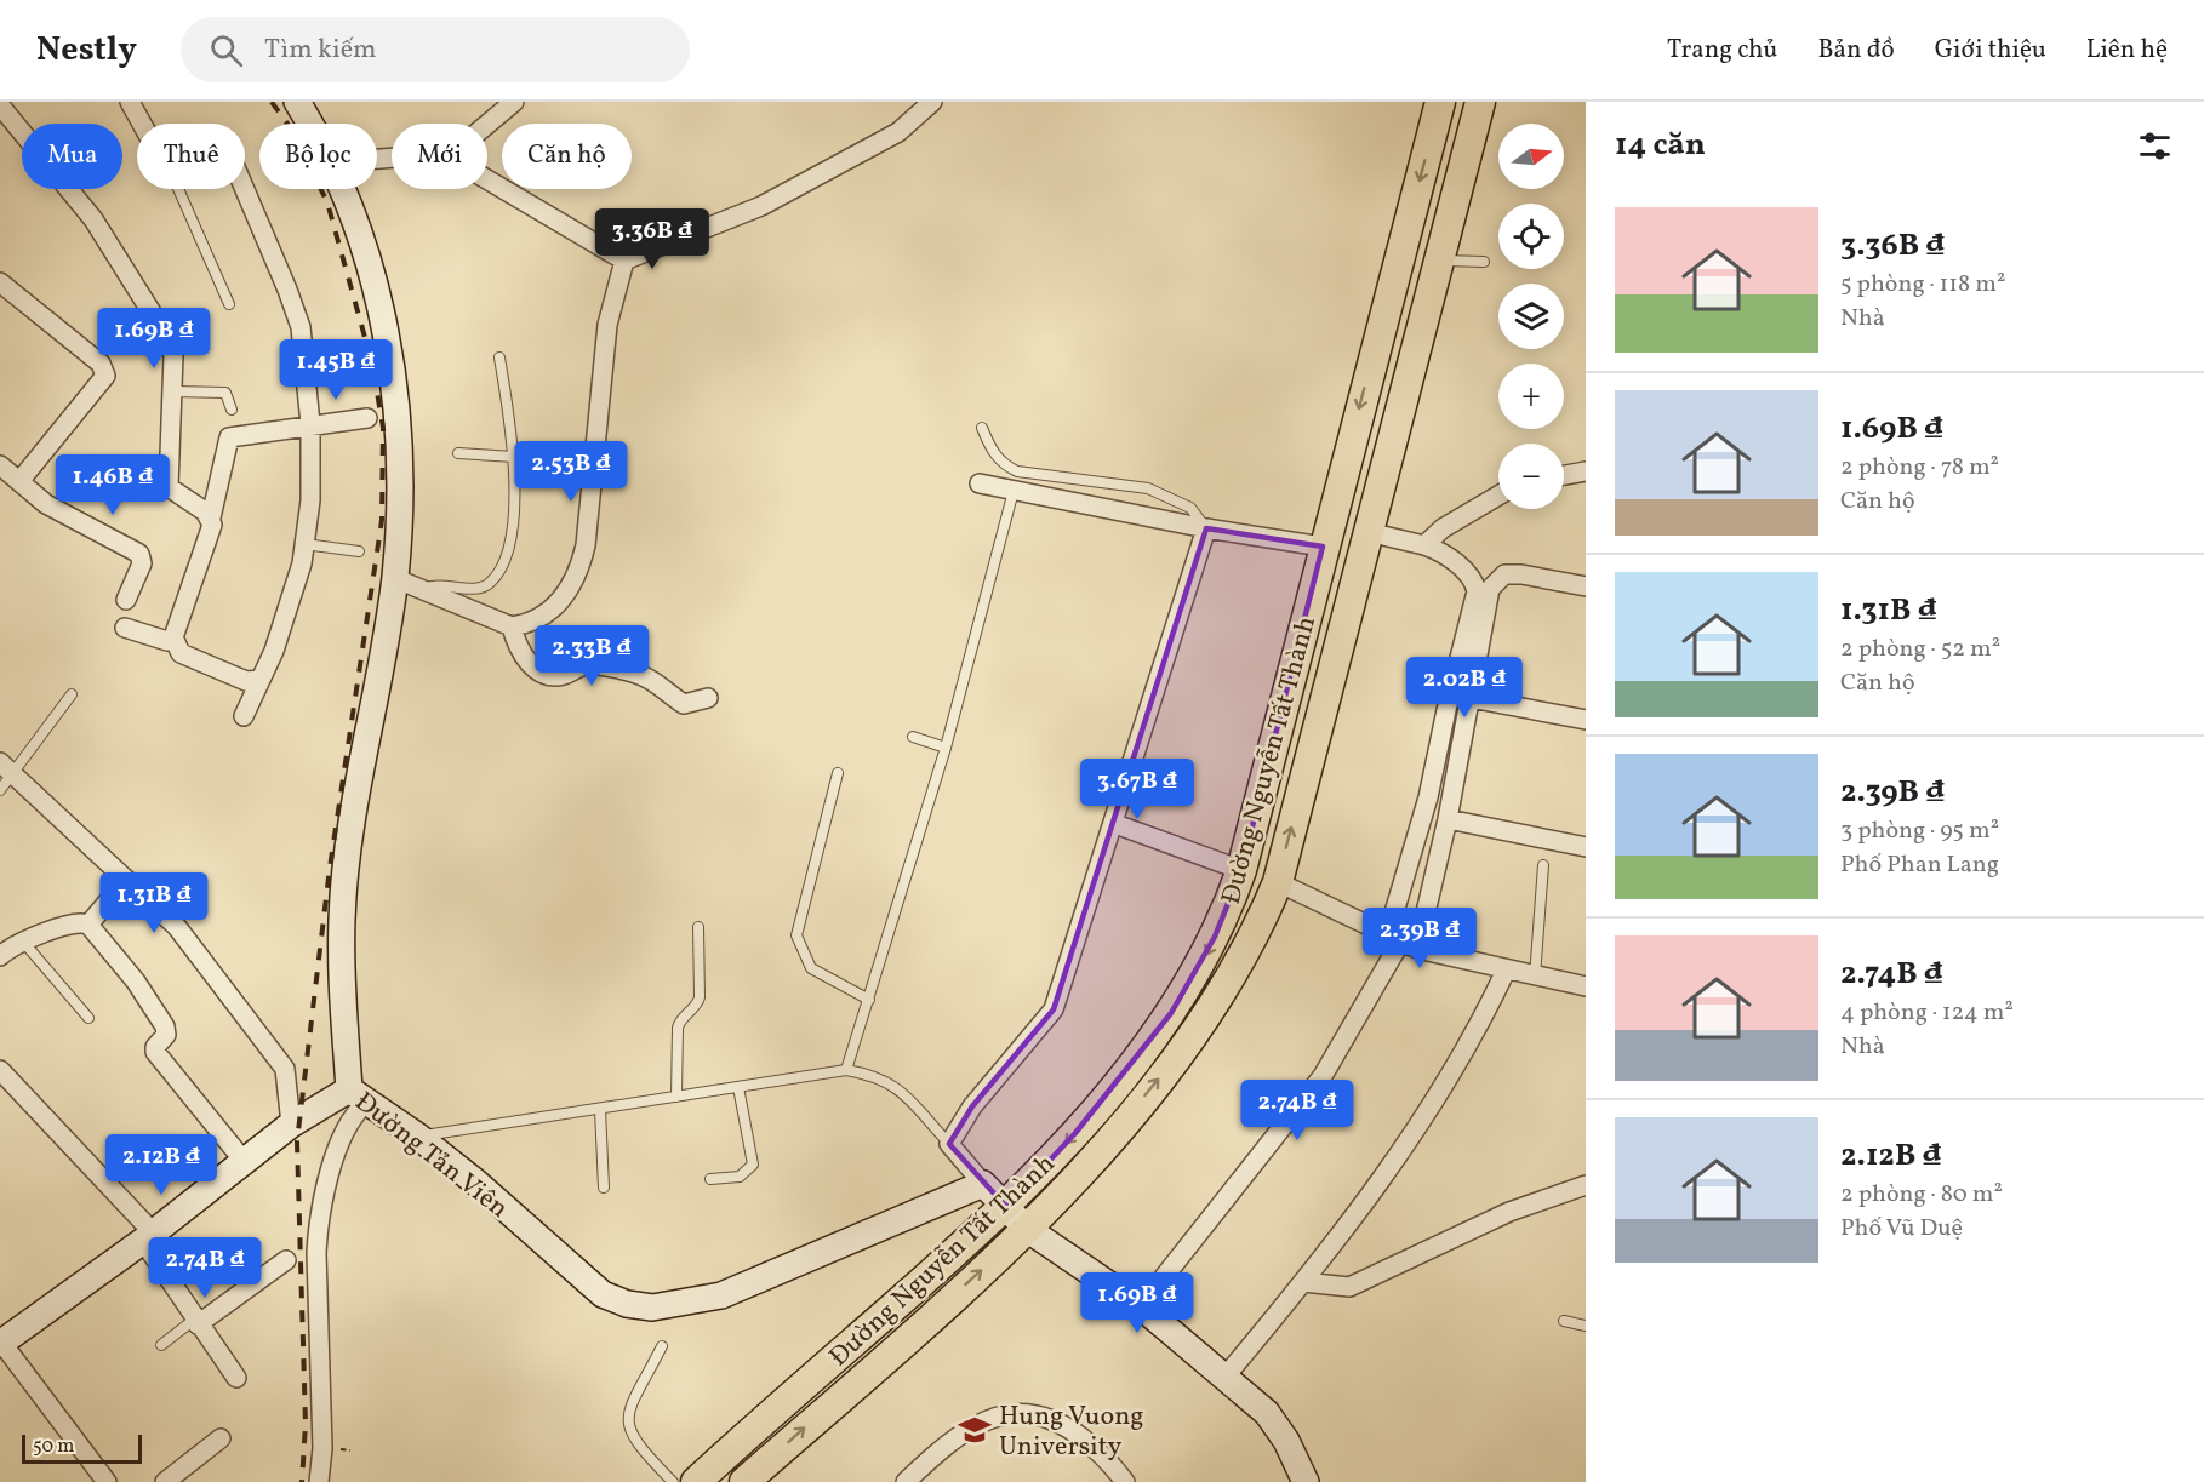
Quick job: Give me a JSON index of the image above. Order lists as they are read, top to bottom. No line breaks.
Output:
{"streets":{"main road":["Đường Nguyễn Tất Thành"],"street":["Đường Tản Viên"]},"places":{"school or university":["Hung Vuong University"]},"scale_bar":"50 m","north":"right","page":{"header":"Nestly","search":"Tìm kiếm","nav":["Trang chủ","Bản đồ","Giới thiệu","Liên hệ"],"heading":"14 căn","map_buttons":["+","−"],"chip":["Mua","Thuê","Bộ lọc","Mới","Căn hộ"],"list":[{"name":"3.36B ₫","note":"5 phòng · 118 m² · Nhà"},{"name":"1.69B ₫","note":"2 phòng · 78 m² · Căn hộ"},{"name":"1.31B ₫","note":"2 phòng · 52 m² · Căn hộ"},{"name":"2.39B ₫","note":"3 phòng · 95 m² · Phố Phan Lang"},{"name":"2.74B ₫","note":"4 phòng · 124 m² · Nhà"},{"name":"2.12B ₫","note":"2 phòng · 80 m² · Phố Vũ Duệ"}],"price":["3.36B ₫","1.69B ₫","1.45B ₫","2.53B ₫","1.46B ₫","2.33B ₫","2.02B ₫","3.67B ₫","1.31B ₫","2.39B ₫","2.74B ₫","2.12B ₫","2.74B ₫","1.69B ₫"],"scale":"50 m"}}
